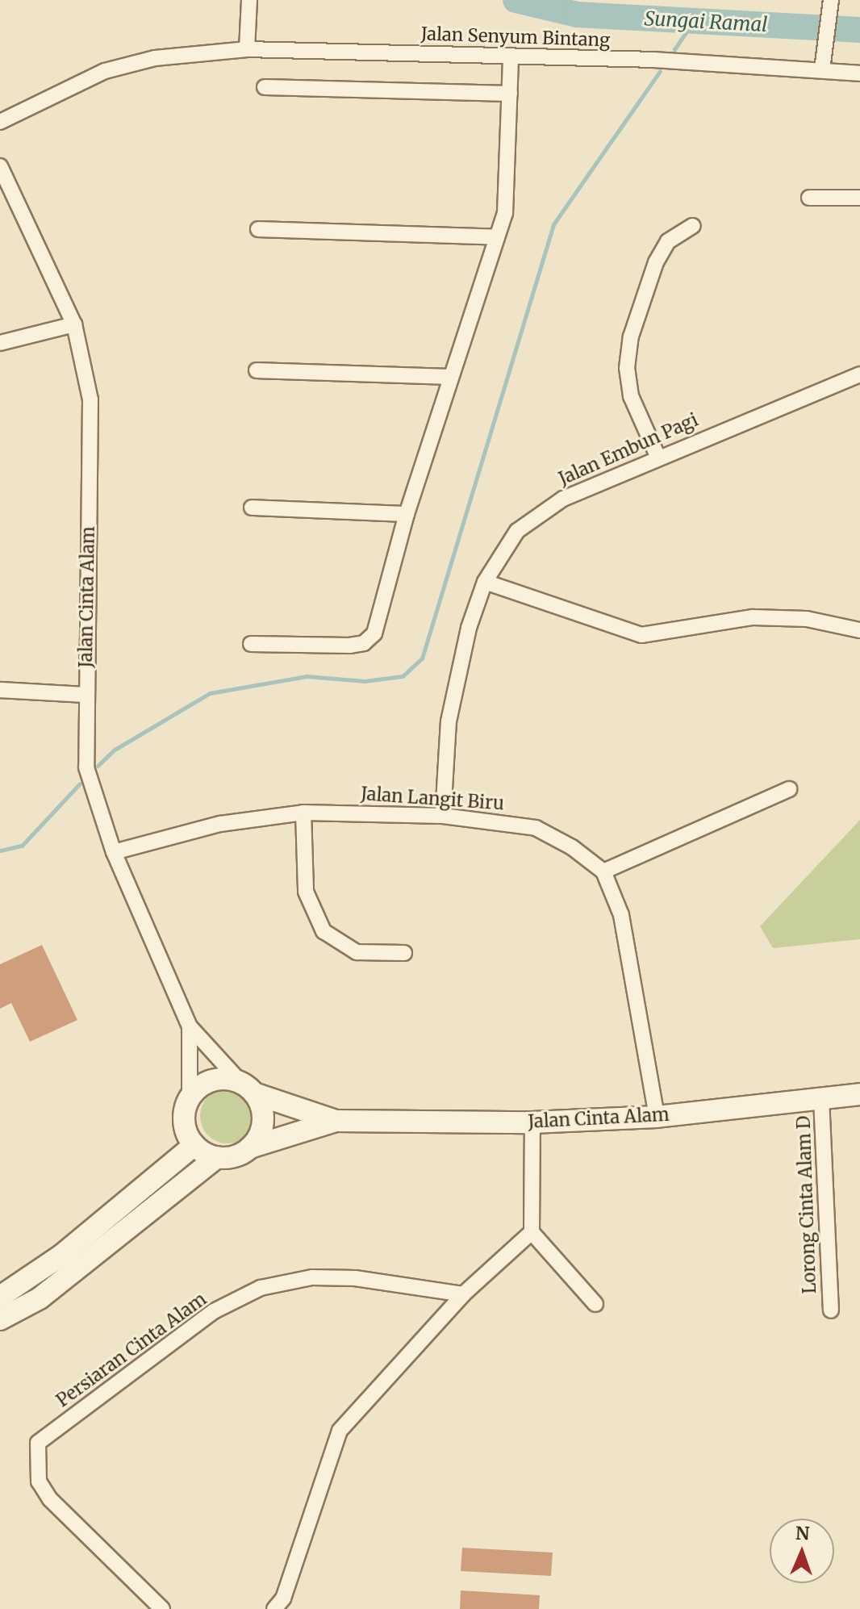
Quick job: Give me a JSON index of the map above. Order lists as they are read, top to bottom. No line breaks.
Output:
{"streets":{"street":["Jalan Senyum Bintang","Jalan Embun Pagi","Jalan Cinta Alam","Jalan Langit Biru","Lorong Cinta Alam D","Persiaran Cinta Alam"]},"crossings":[["Jalan Embun Pagi","Jalan Langit Biru"],["Jalan Cinta Alam","Jalan Langit Biru"],["Jalan Cinta Alam","Lorong Cinta Alam D"]],"water":["Sungai Ramal"],"north":"top"}
